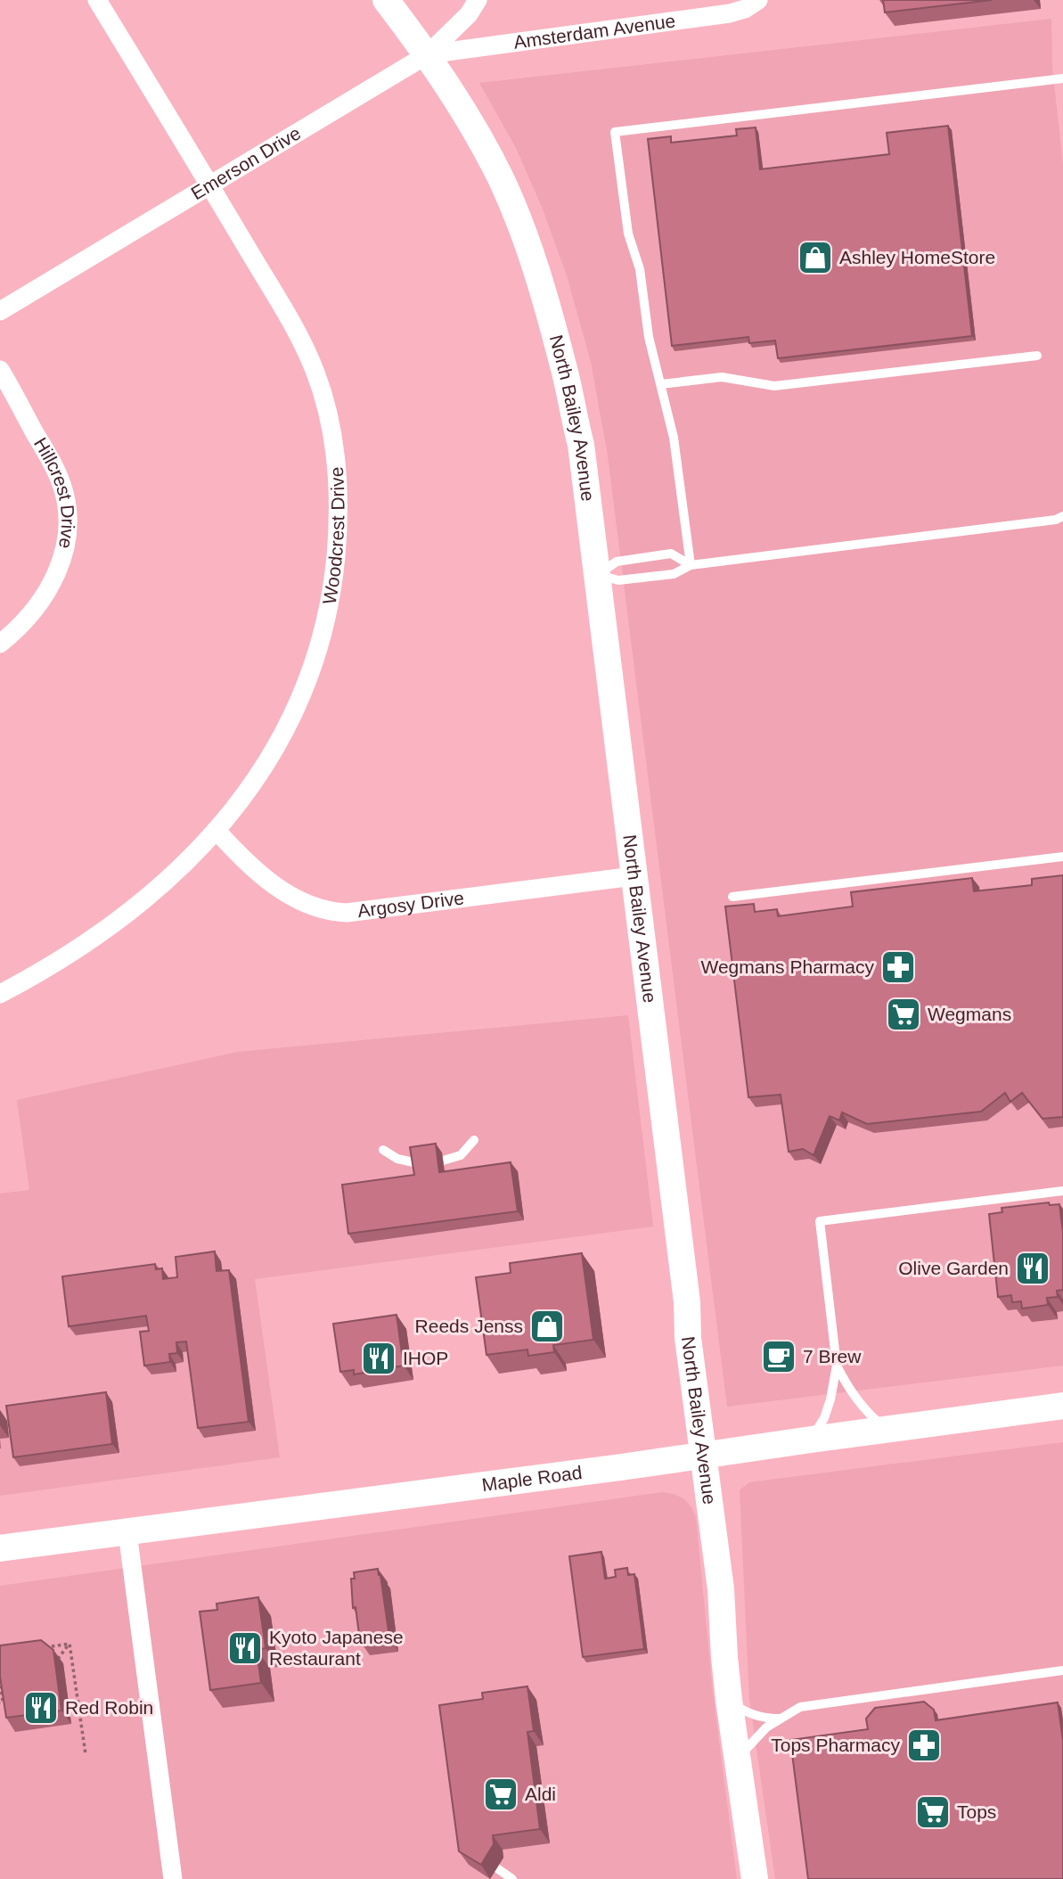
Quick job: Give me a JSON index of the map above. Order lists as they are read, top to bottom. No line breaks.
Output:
{"streets":{"street":["Amsterdam Avenue","Emerson Drive","North Bailey Avenue","Hillcrest Drive","Woodcrest Drive","Argosy Drive","Maple Road"]},"crossings":[["Amsterdam Avenue","Emerson Drive"],["Amsterdam Avenue","North Bailey Avenue"],["Emerson Drive","North Bailey Avenue"],["Emerson Drive","Woodcrest Drive"],["North Bailey Avenue","Argosy Drive"],["North Bailey Avenue","Maple Road"],["Woodcrest Drive","Argosy Drive"]],"places":{"shop":["Ashley HomeStore","Reeds Jenss"],"pharmacy":["Wegmans Pharmacy","Tops Pharmacy"],"supermarket":["Wegmans","Aldi","Tops"],"restaurant":["Olive Garden","IHOP","Kyoto Japanese Restaurant","Red Robin"],"cafe":["7 Brew"]}}
